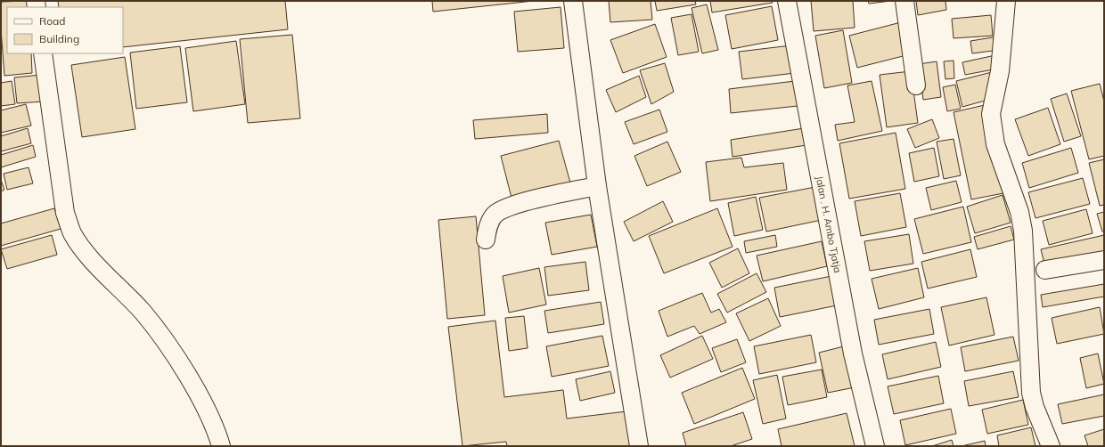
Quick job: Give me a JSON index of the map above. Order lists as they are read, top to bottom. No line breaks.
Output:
{"streets":{"street":["Jalan . H. Ambo Tjatja"]},"legend":["Road","Building"]}
